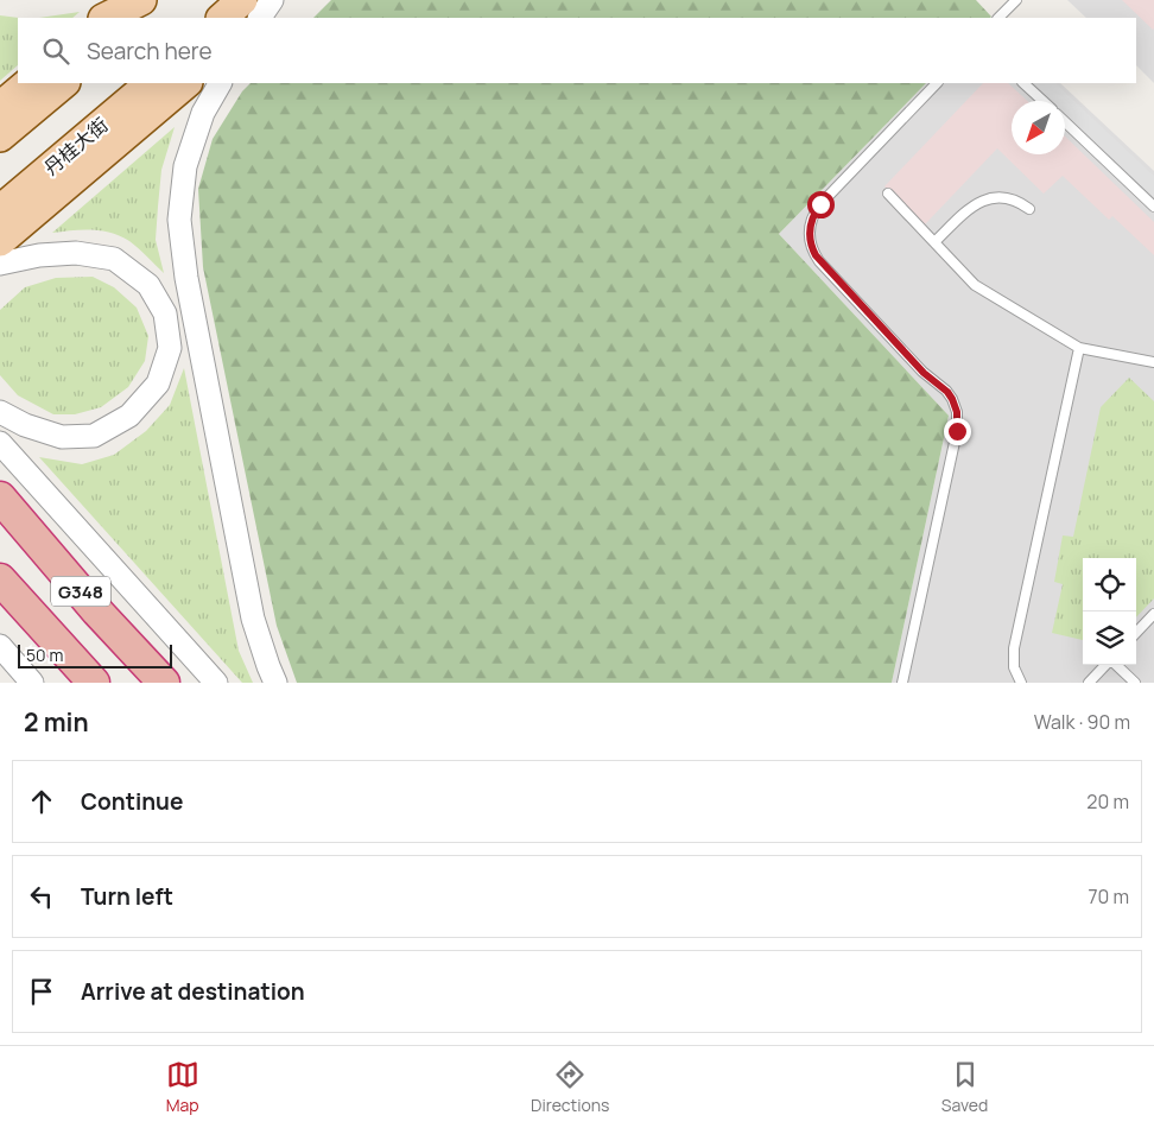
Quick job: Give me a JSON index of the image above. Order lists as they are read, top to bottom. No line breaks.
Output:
{"streets":{"highway":["G348"],"main road":["丹桂大街"]},"scale_bar":"50 m","north":"bottom left","page":{"search":"Search here","scale":"50 m","heading":["2 min","Walk · 90 m"],"list":[["Continue","20 m"],["Turn left","70 m"],"Arrive at destination"],"nav":["Map","Directions","Saved"]}}
